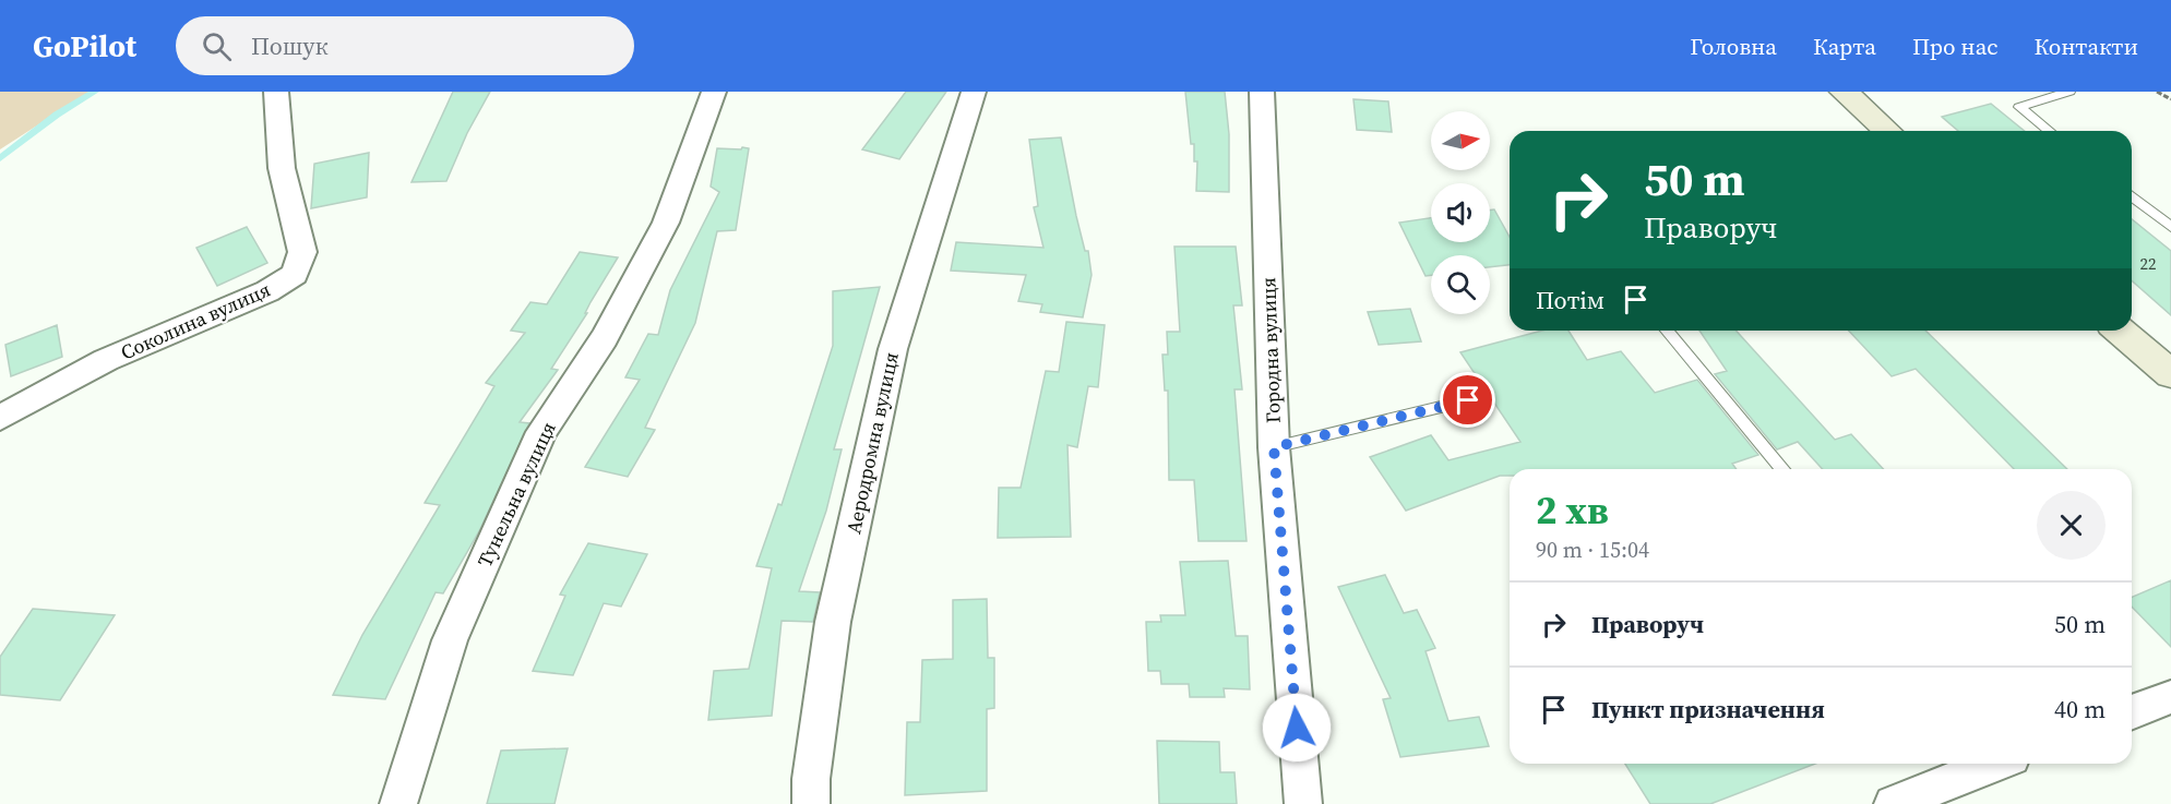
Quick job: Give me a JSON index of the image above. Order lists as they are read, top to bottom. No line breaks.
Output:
{"streets":{"street":["Соколина вулиця","Городна вулиця","Аеродромна вулиця","Тунельна вулиця"]},"house_numbers":["22"],"north":"right","page":{"header":"GoPilot","search":"Пошук","nav":["Головна","Карта","Про нас","Контакти"],"turn":["50 m","Праворуч"],"then":"Потім","heading":["2 хв","90 m · 15:04"],"list":[{"name":"Праворуч","value":"50 m"},{"name":"Пункт призначення","value":"40 m"}]}}
